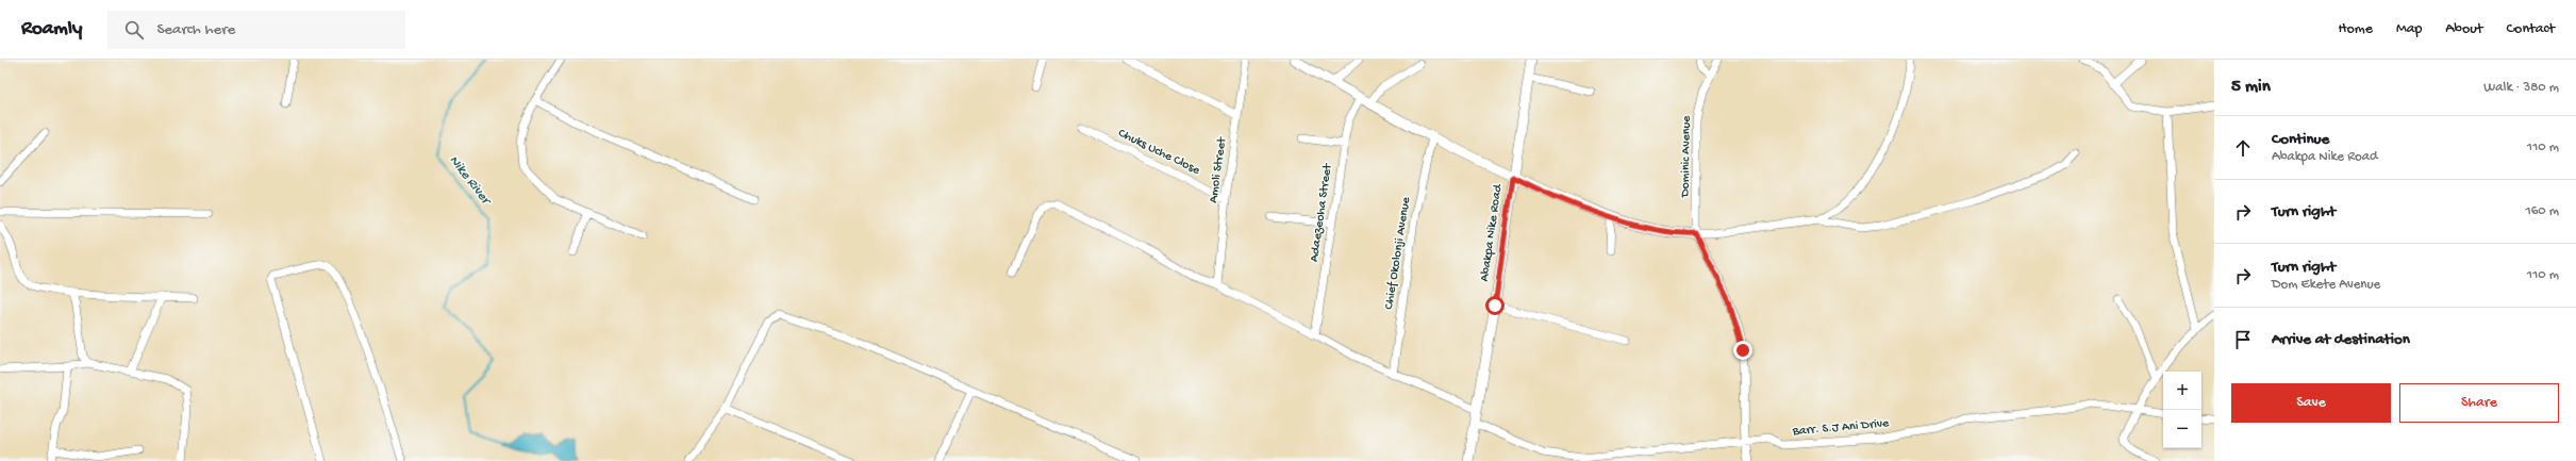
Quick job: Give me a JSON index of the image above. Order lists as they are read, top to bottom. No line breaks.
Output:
{"streets":{"main road":["Abakpa Nike Road"],"street":["Chuks Uche Close","Dominic Avenue","Amoli Street","Adaezeoha Street","Chief Okolonji Avenue","Barr. S.J Ani Drive"]},"crossings":[["Chuks Uche Close","Amoli Street"],["Abakpa Nike Road","Barr. S.J Ani Drive"]],"water":["Nike River"],"page":{"header":"Roamly","search":"Search here","nav":["Home","Map","About","Contact"],"heading":["5 min","Walk · 380 m"],"list":[["Continue","Abakpa Nike Road","110 m"],["Turn right","160 m"],["Turn right","Dom Ekete Avenue","110 m"],"Arrive at destination"],"buttons":["Save","Share"],"map_buttons":["+","−"]}}
